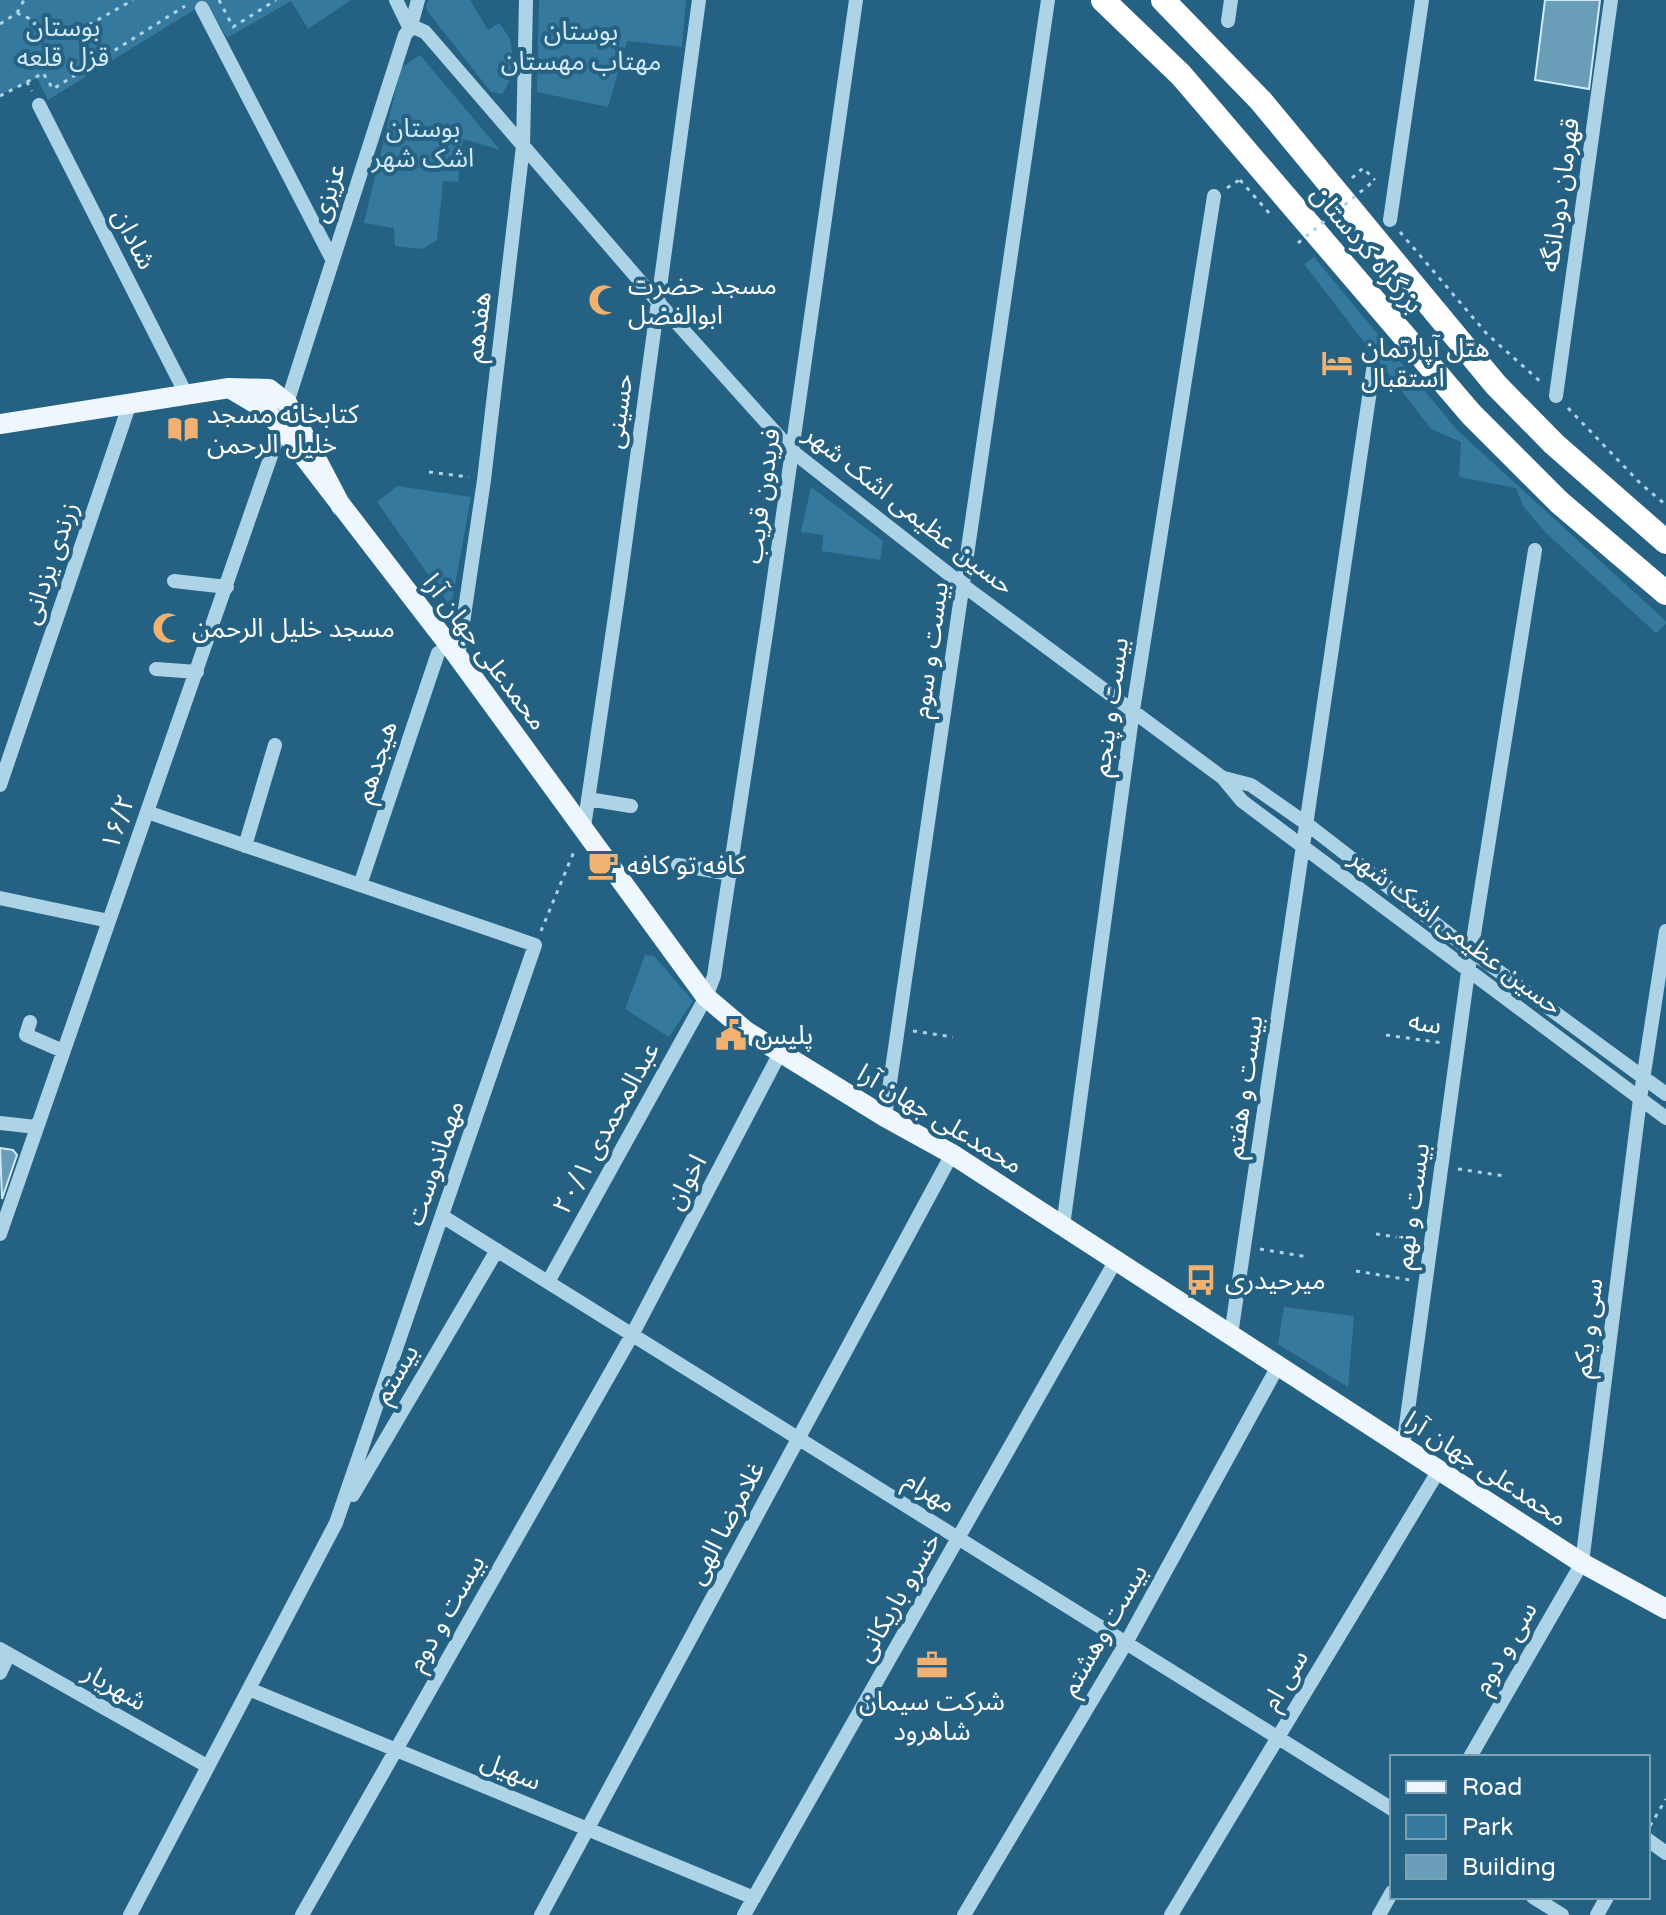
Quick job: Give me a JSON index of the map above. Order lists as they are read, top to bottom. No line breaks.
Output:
{"streets":{"highway":["بزرگراه کردستان"],"main road":["محمدعلی جهان آرا"],"street":["عزیزی","قهرمان دودانگه","شادان","هفدهم","حسینی","فریدون قریب","حسین عظیمی اشک شهر","زرندی یزدانی","بیست و سوم","بیست و پنجم","هیجدهم","۱۶/۲","بیست و هفتم","عبدالمحمدی ۲۰/۱","مهماندوست","اخوان","بیست و نهم","سی و یکم","بیستم","مهرام","غلامرضا الهی","خسرو باریکانی","بیست و دوم","بیست وهشتم","سی و دوم","سی ام","شهریار","سهیل"],"path":["سه"]},"crossings":[["عزیزی","حسین عظیمی اشک شهر"],["هفدهم","حسین عظیمی اشک شهر"],["هفدهم","محمدعلی جهان آرا"],["هفدهم","هیجدهم"],["حسینی","حسین عظیمی اشک شهر"],["حسینی","محمدعلی جهان آرا"],["فریدون قریب","حسین عظیمی اشک شهر"],["فریدون قریب","محمدعلی جهان آرا"],["فریدون قریب","عبدالمحمدی ۲۰/۱"],["حسین عظیمی اشک شهر","بیست و سوم"],["حسین عظیمی اشک شهر","بیست و پنجم"],["حسین عظیمی اشک شهر","بیست و هفتم"],["حسین عظیمی اشک شهر","بیست و نهم"],["حسین عظیمی اشک شهر","سی و یکم"],["بیست و سوم","محمدعلی جهان آرا"],["محمدعلی جهان آرا","بیست و پنجم"],["محمدعلی جهان آرا","هیجدهم"],["محمدعلی جهان آرا","بیست و هفتم"],["محمدعلی جهان آرا","عبدالمحمدی ۲۰/۱"],["محمدعلی جهان آرا","اخوان"],["محمدعلی جهان آرا","بیست و نهم"],["محمدعلی جهان آرا","سی و یکم"],["محمدعلی جهان آرا","غلامرضا الهی"],["محمدعلی جهان آرا","خسرو باریکانی"],["محمدعلی جهان آرا","بیست وهشتم"],["محمدعلی جهان آرا","سی و دوم"],["محمدعلی جهان آرا","سی ام"],["سه","بیست و نهم"],["عبدالمحمدی ۲۰/۱","مهرام"],["مهماندوست","بیستم"],["مهماندوست","مهرام"],["مهماندوست","شهریار"],["مهماندوست","سهیل"],["اخوان","مهرام"],["اخوان","بیست و دوم"],["سی و یکم","سی و دوم"],["بیستم","مهرام"],["مهرام","غلامرضا الهی"],["مهرام","خسرو باریکانی"],["مهرام","بیست و دوم"],["مهرام","بیست وهشتم"],["مهرام","سی ام"],["غلامرضا الهی","سهیل"],["خسرو باریکانی","سهیل"],["بیست و دوم","سهیل"]],"parks":["بوستان قزل قلعه","بوستان مهتاب مهستان","بوستان اشک شهر"],"places":{"mosque":["مسجد حضرت ابوالفضل","مسجد خلیل الرحمن"],"hotel":["هتل آپارتمان استقبال"],"library":["كتابخانه مسجد خليل الرحمن"],"cafe":["کافه تو کافه"],"public building":["پلیس"],"bus stop":["میرحیدری"],"office":["شرکت سیمان شاهرود"]},"legend":["Road","Park","Building"]}
